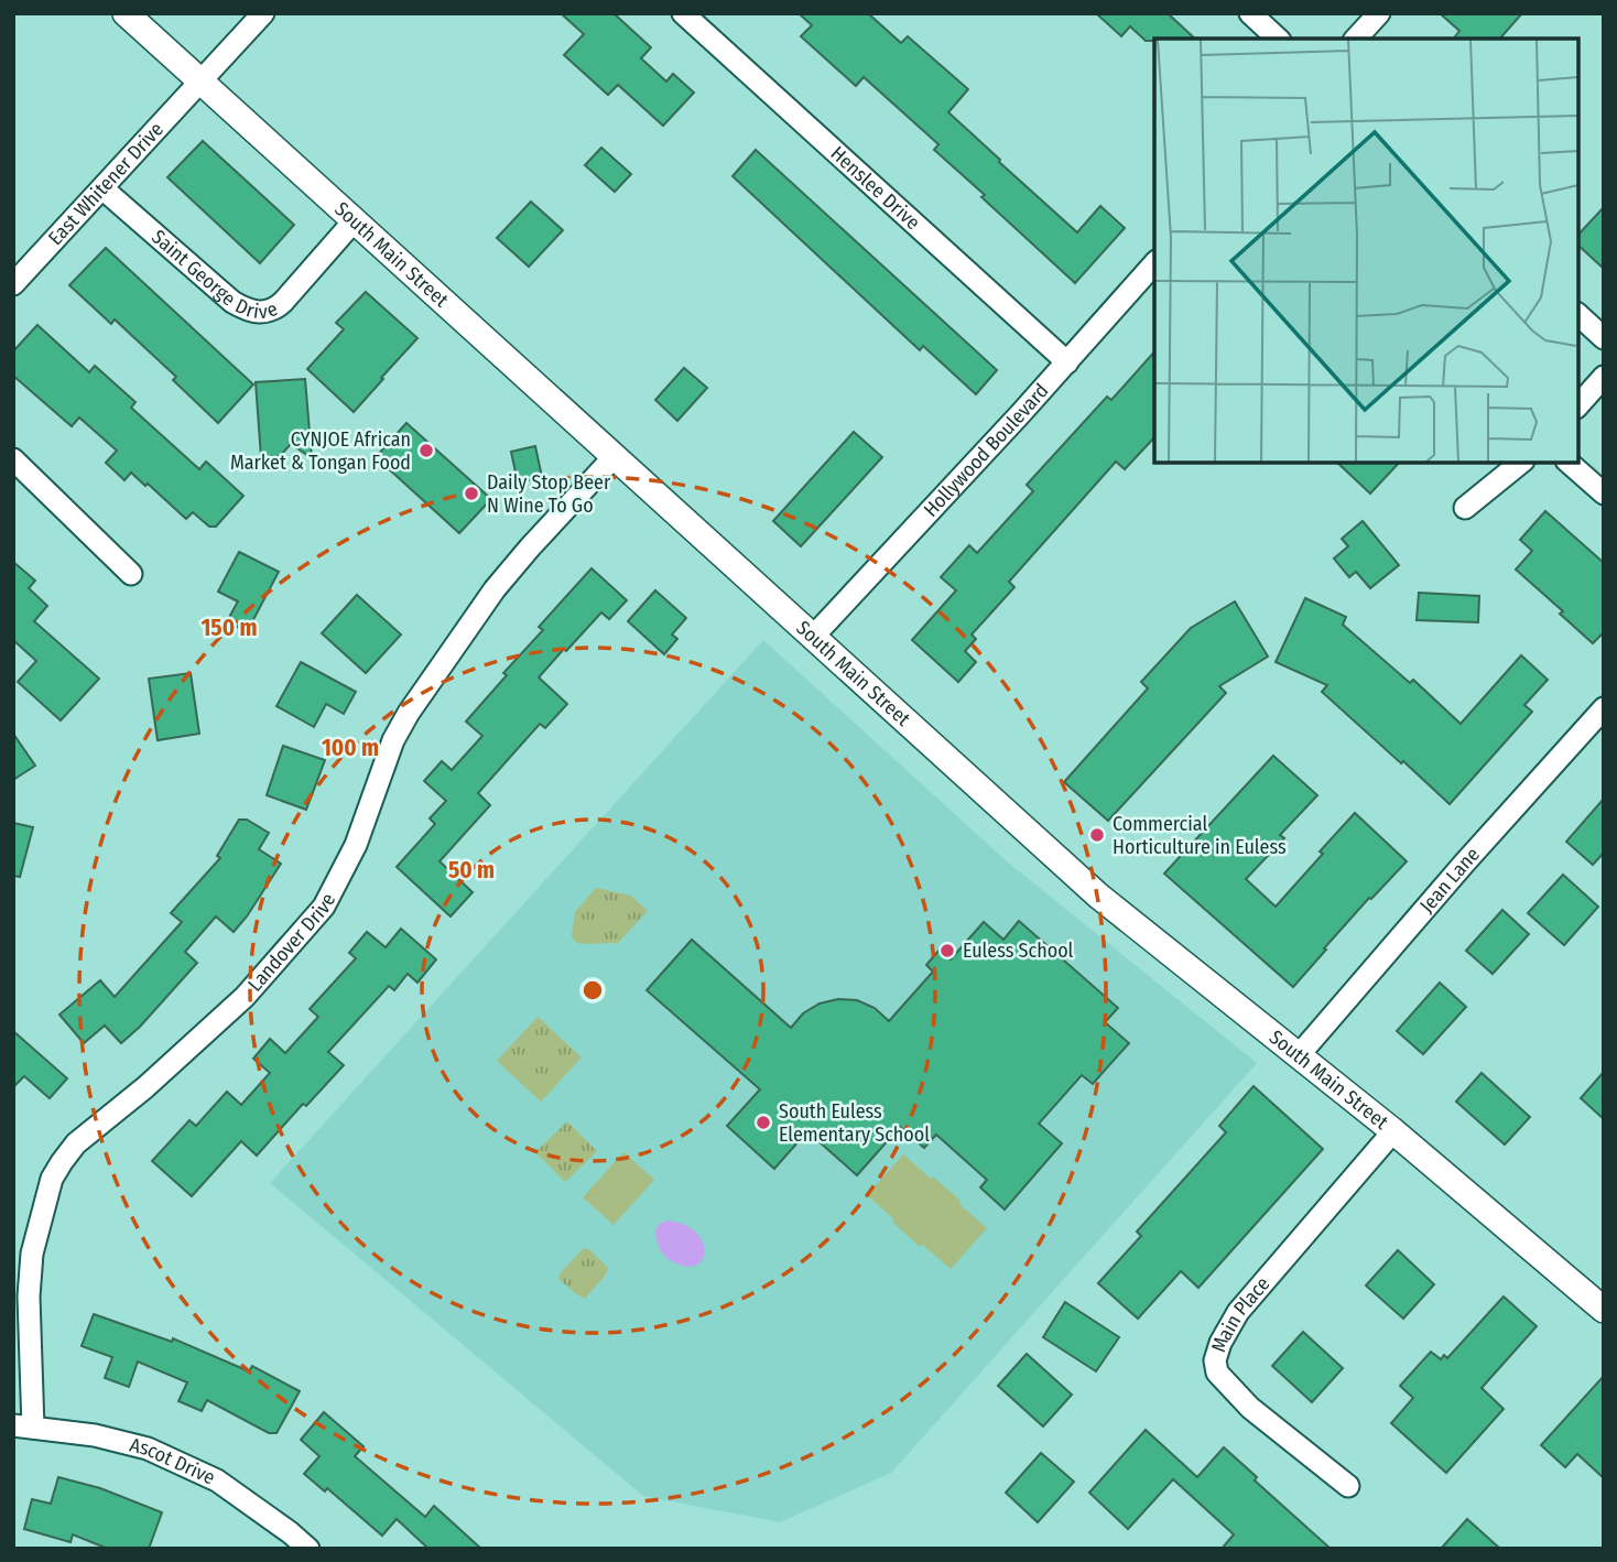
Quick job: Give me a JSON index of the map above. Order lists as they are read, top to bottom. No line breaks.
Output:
{"streets":{"street":["East Whitener Drive","Henslee Drive","South Main Street","Saint George Drive","Hollywood Boulevard","Jean Lane","Landover Drive","Main Place","Ascot Drive"]},"crossings":[["East Whitener Drive","South Main Street"],["East Whitener Drive","Saint George Drive"],["Henslee Drive","Hollywood Boulevard"],["South Main Street","Saint George Drive"],["South Main Street","Hollywood Boulevard"],["South Main Street","Jean Lane"],["South Main Street","Landover Drive"],["South Main Street","Main Place"],["Landover Drive","Ascot Drive"]],"places":["CYNJOE African Market & Tongan Food","Daily Stop Beer N Wine To Go","Commercial Horticulture in Euless","Euless School","South Euless Elementary School"],"rings":["150 m","100 m","50 m"]}
